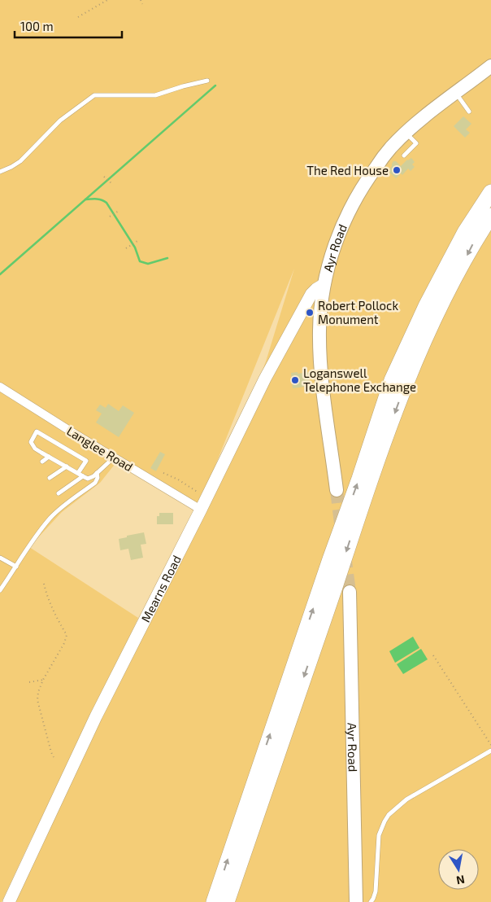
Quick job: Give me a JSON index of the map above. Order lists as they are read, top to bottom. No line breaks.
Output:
{"streets":{"main road":["Ayr Road"],"street":["Langlee Road","Mearns Road"]},"crossings":[["Ayr Road","Mearns Road"],["Langlee Road","Mearns Road"]],"places":["The Red House","Robert Pollock Monument","Loganswell Telephone Exchange"],"scale_bar":"100 m","north":"bottom"}
